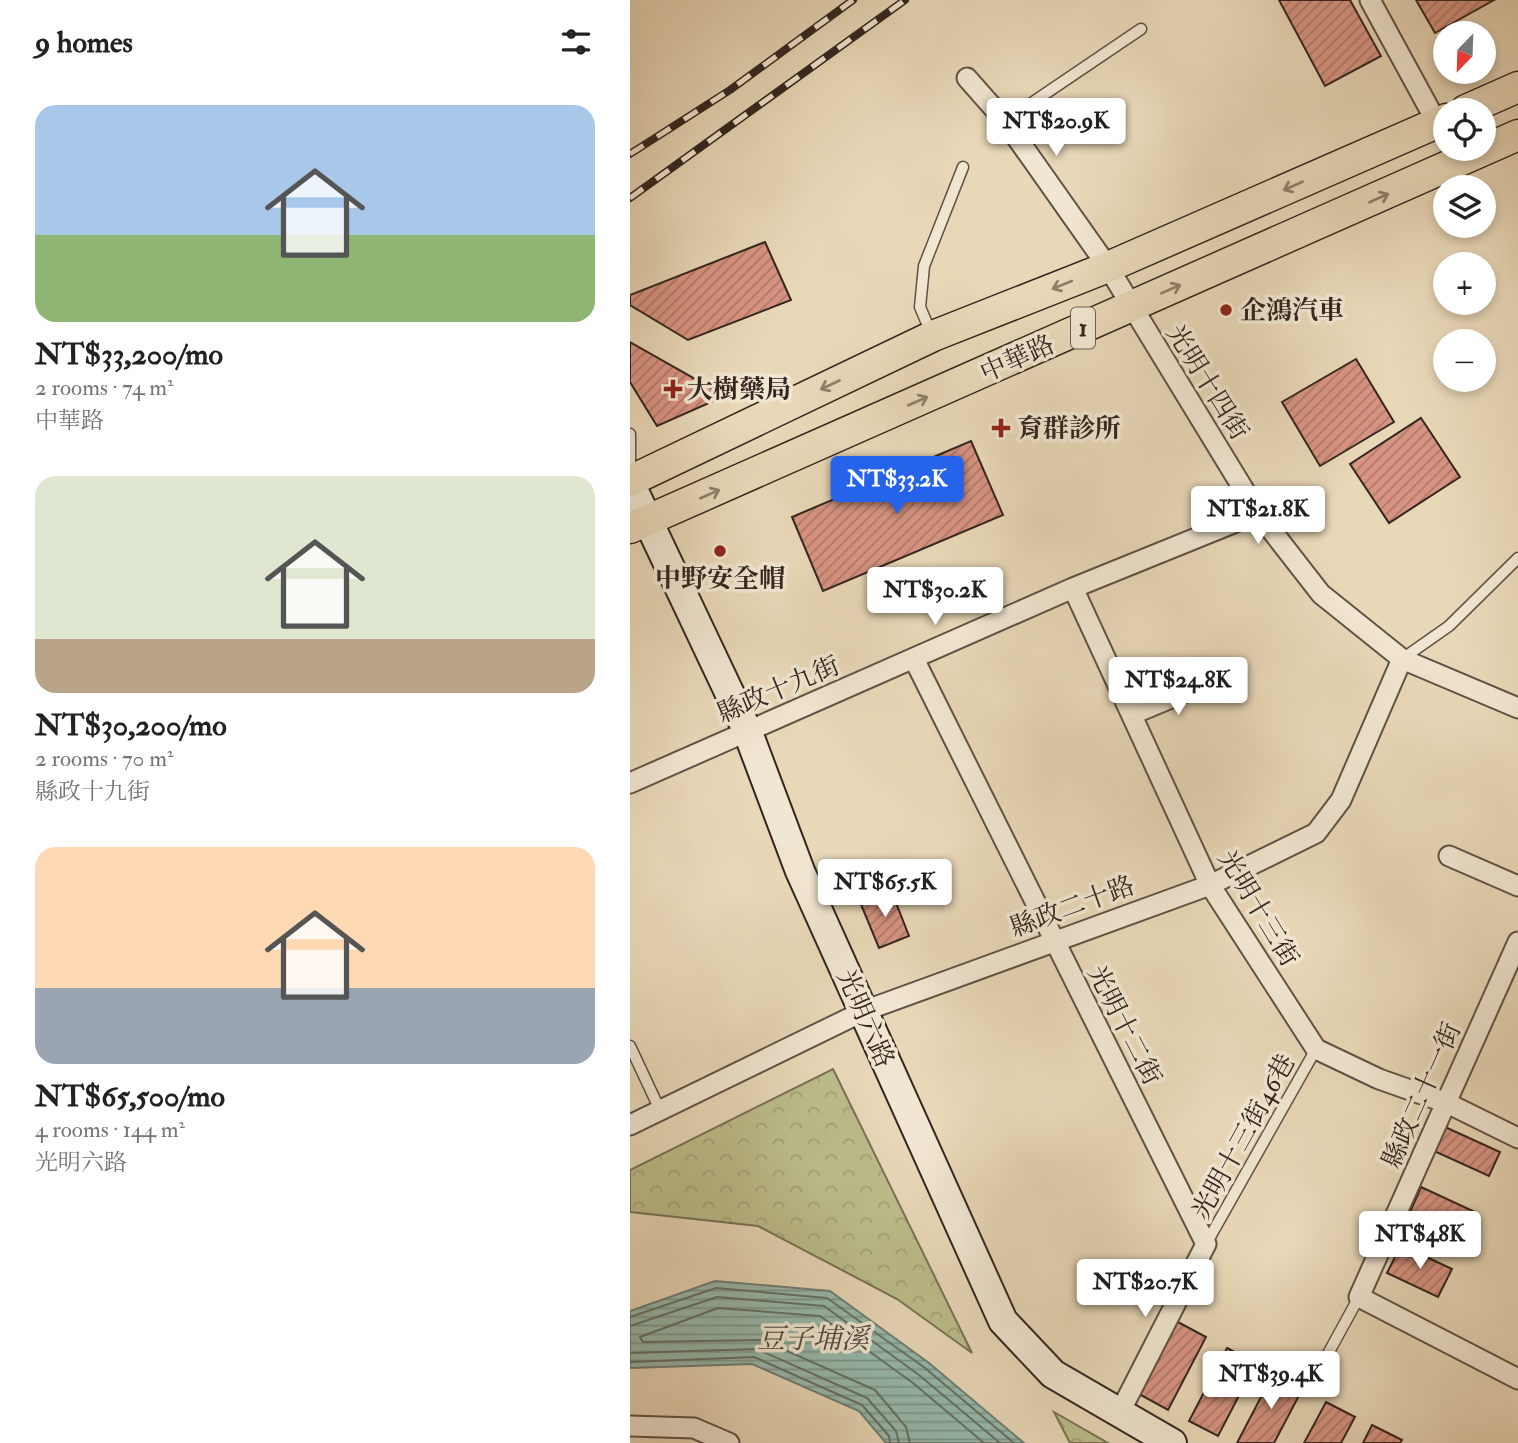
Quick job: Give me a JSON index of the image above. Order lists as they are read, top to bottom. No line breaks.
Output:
{"streets":{"main road":["1","中華路"],"street":["光明十四街","縣政十九街","縣政二十路","光明十三街","光明六路","光明十二街","縣政二十一街"],"lane":["光明十三街46巷"]},"crossings":[["中華路","光明十四街"],["中華路","光明六路"],["光明十四街","縣政十九街"],["光明十四街","縣政二十路"],["縣政十九街","光明十三街"],["縣政十九街","光明六路"],["縣政十九街","光明十二街"],["縣政二十路","光明十三街"],["縣政二十路","光明六路"],["縣政二十路","光明十二街"],["光明十三街","光明十三街46巷"],["光明十二街","光明十三街46巷"]],"water":["豆子埔溪"],"places":{"other":["企鴻汽車","中野安全帽"],"health":["大樹藥局","育群診所"]},"north":"bottom left","page":{"heading":"9 homes","map_buttons":["+","−"],"list":[{"name":"NT$33,200/mo","note":"2 rooms · 74 m² · 中華路"},{"name":"NT$30,200/mo","note":"2 rooms · 70 m² · 縣政十九街"},{"name":"NT$65,500/mo","note":"4 rooms · 144 m² · 光明六路"}],"price":["NT$20.9K","NT$33.2K","NT$21.8K","NT$30.2K","NT$24.8K","NT$65.5K","NT$48K","NT$20.7K","NT$39.4K"]}}
